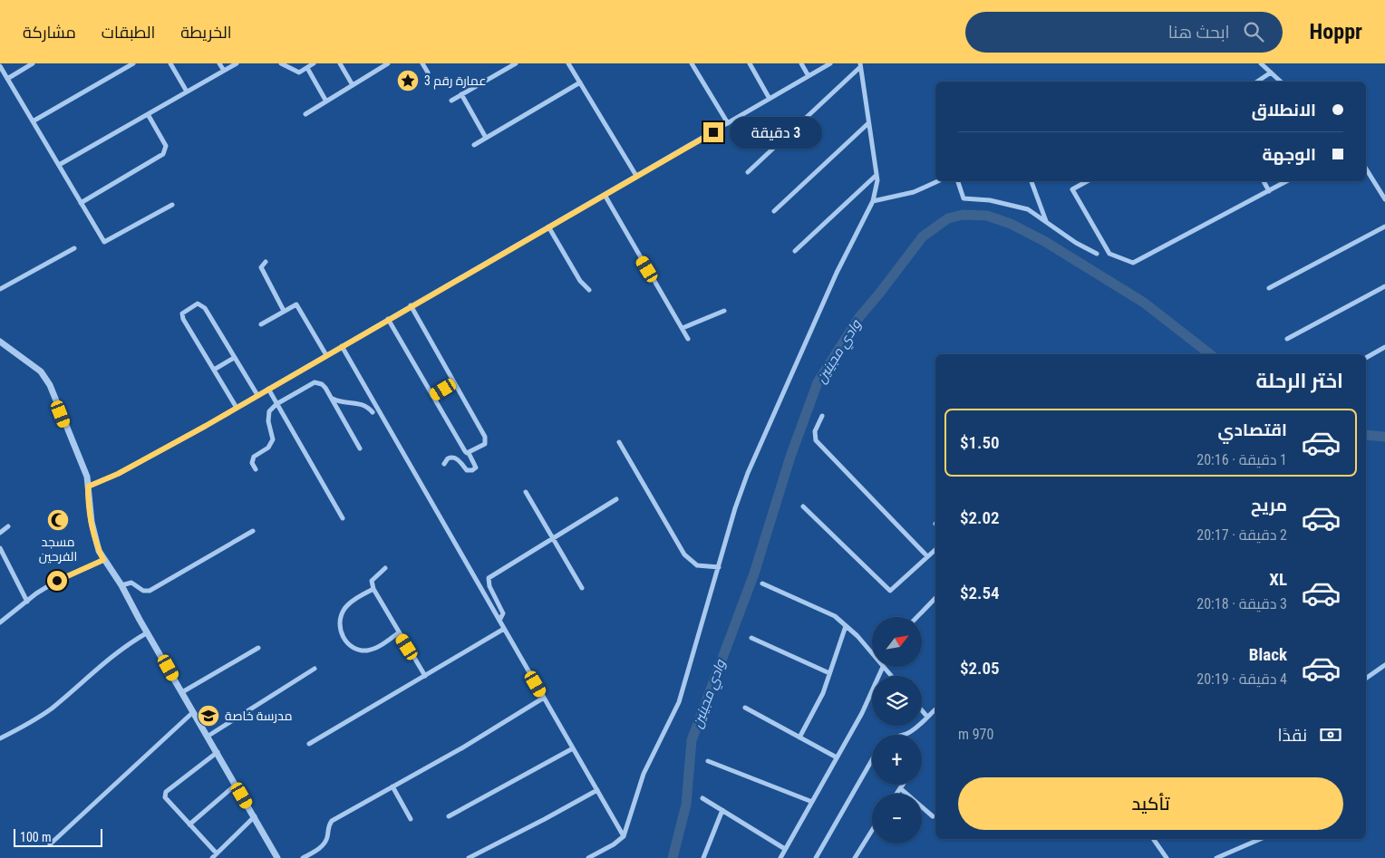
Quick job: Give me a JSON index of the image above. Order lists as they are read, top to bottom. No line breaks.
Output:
{"water":["وادي مجينين"],"places":{"place":["عمارة رقم 3"],"mosque":["مسجد الفرحين"],"school or university":["مدرسة خاصة"]},"scale_bar":"100 m","north":"top right","page":{"header":"Hoppr","search":"ابحث هنا","nav":["الخريطة","الطبقات","مشاركة"],"banner":["الانطلاق","الوجهة"],"bubble":"3 دقيقة","heading":"اختر الرحلة","list":[{"name":"اقتصادي","note":"1 دقيقة · 20:16","value":"$1.50"},{"name":"مريح","note":"2 دقيقة · 20:17","value":"$2.02"},{"name":"XL","note":"3 دقيقة · 20:18","value":"$2.54"},{"name":"Black","note":"4 دقيقة · 20:19","value":"$2.05"}],"map_buttons":["+","−"],"pay":["نقدًا","970 m"],"buttons":"تأكيد","scale":"100 m"}}
